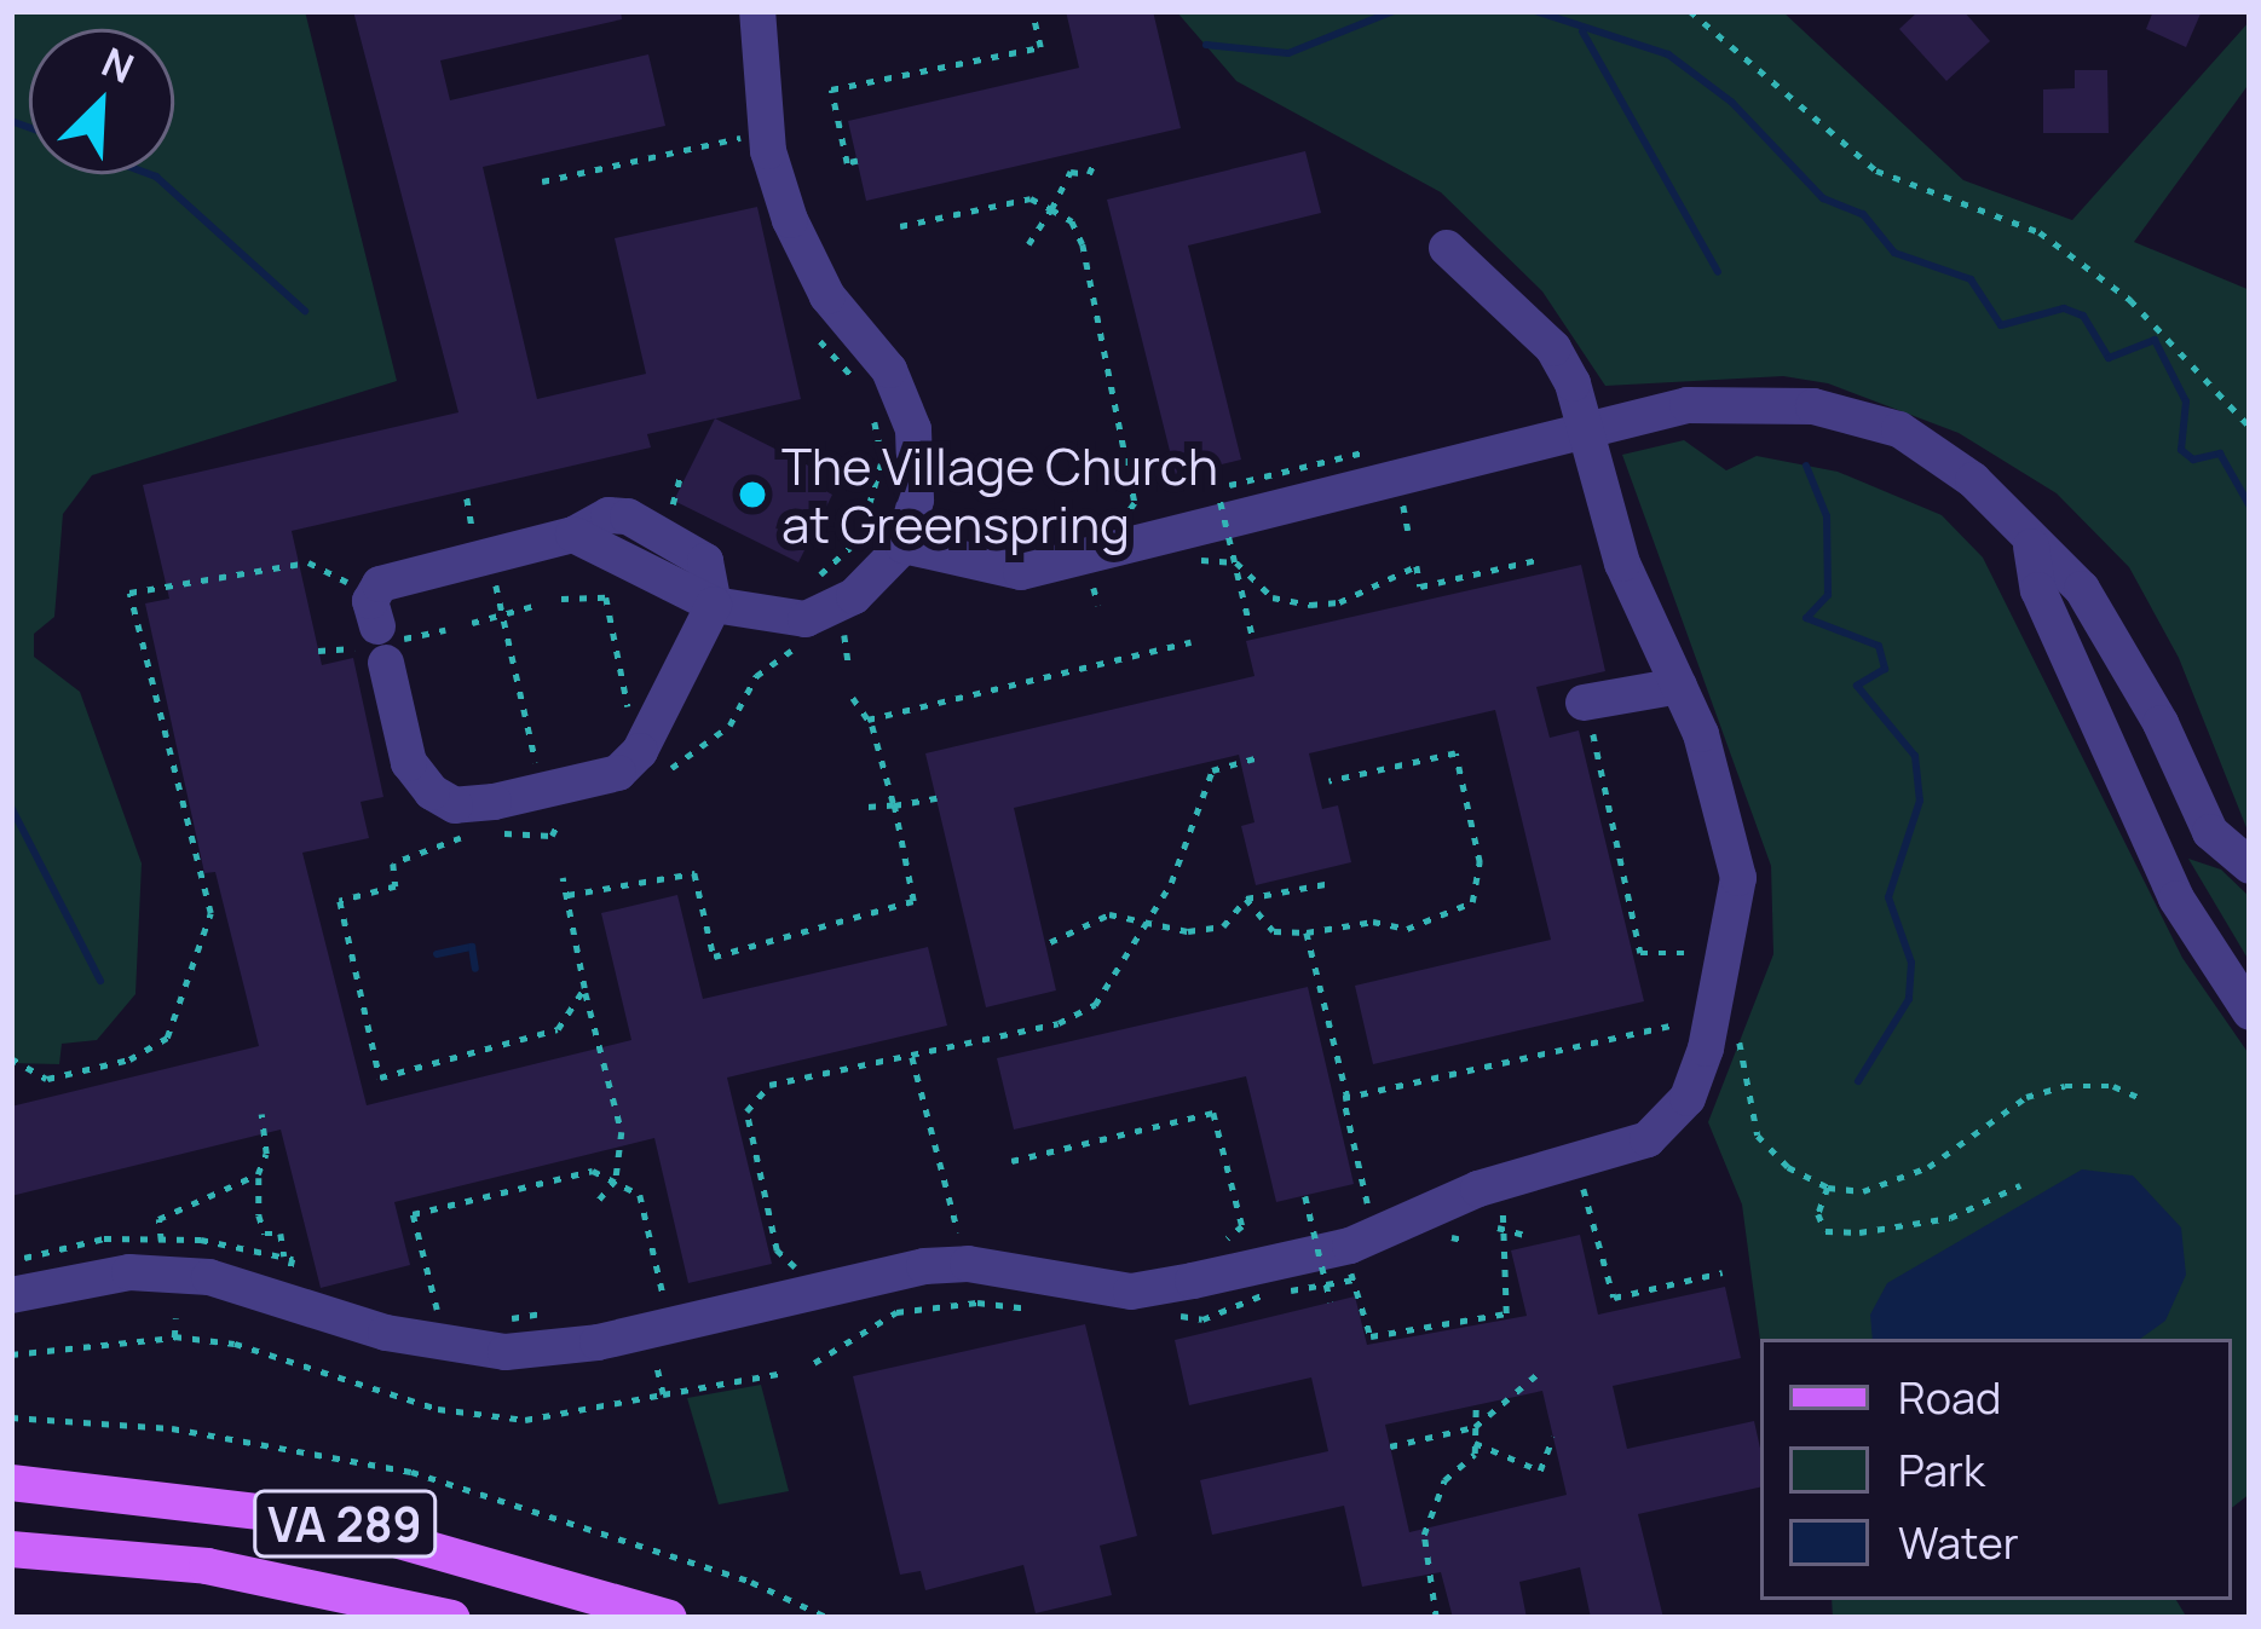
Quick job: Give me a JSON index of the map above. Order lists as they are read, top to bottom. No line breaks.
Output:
{"streets":{"main road":["VA 289"]},"places":["The Village Church at Greenspring"],"legend":["Road","Park","Water"],"north":"top right"}
